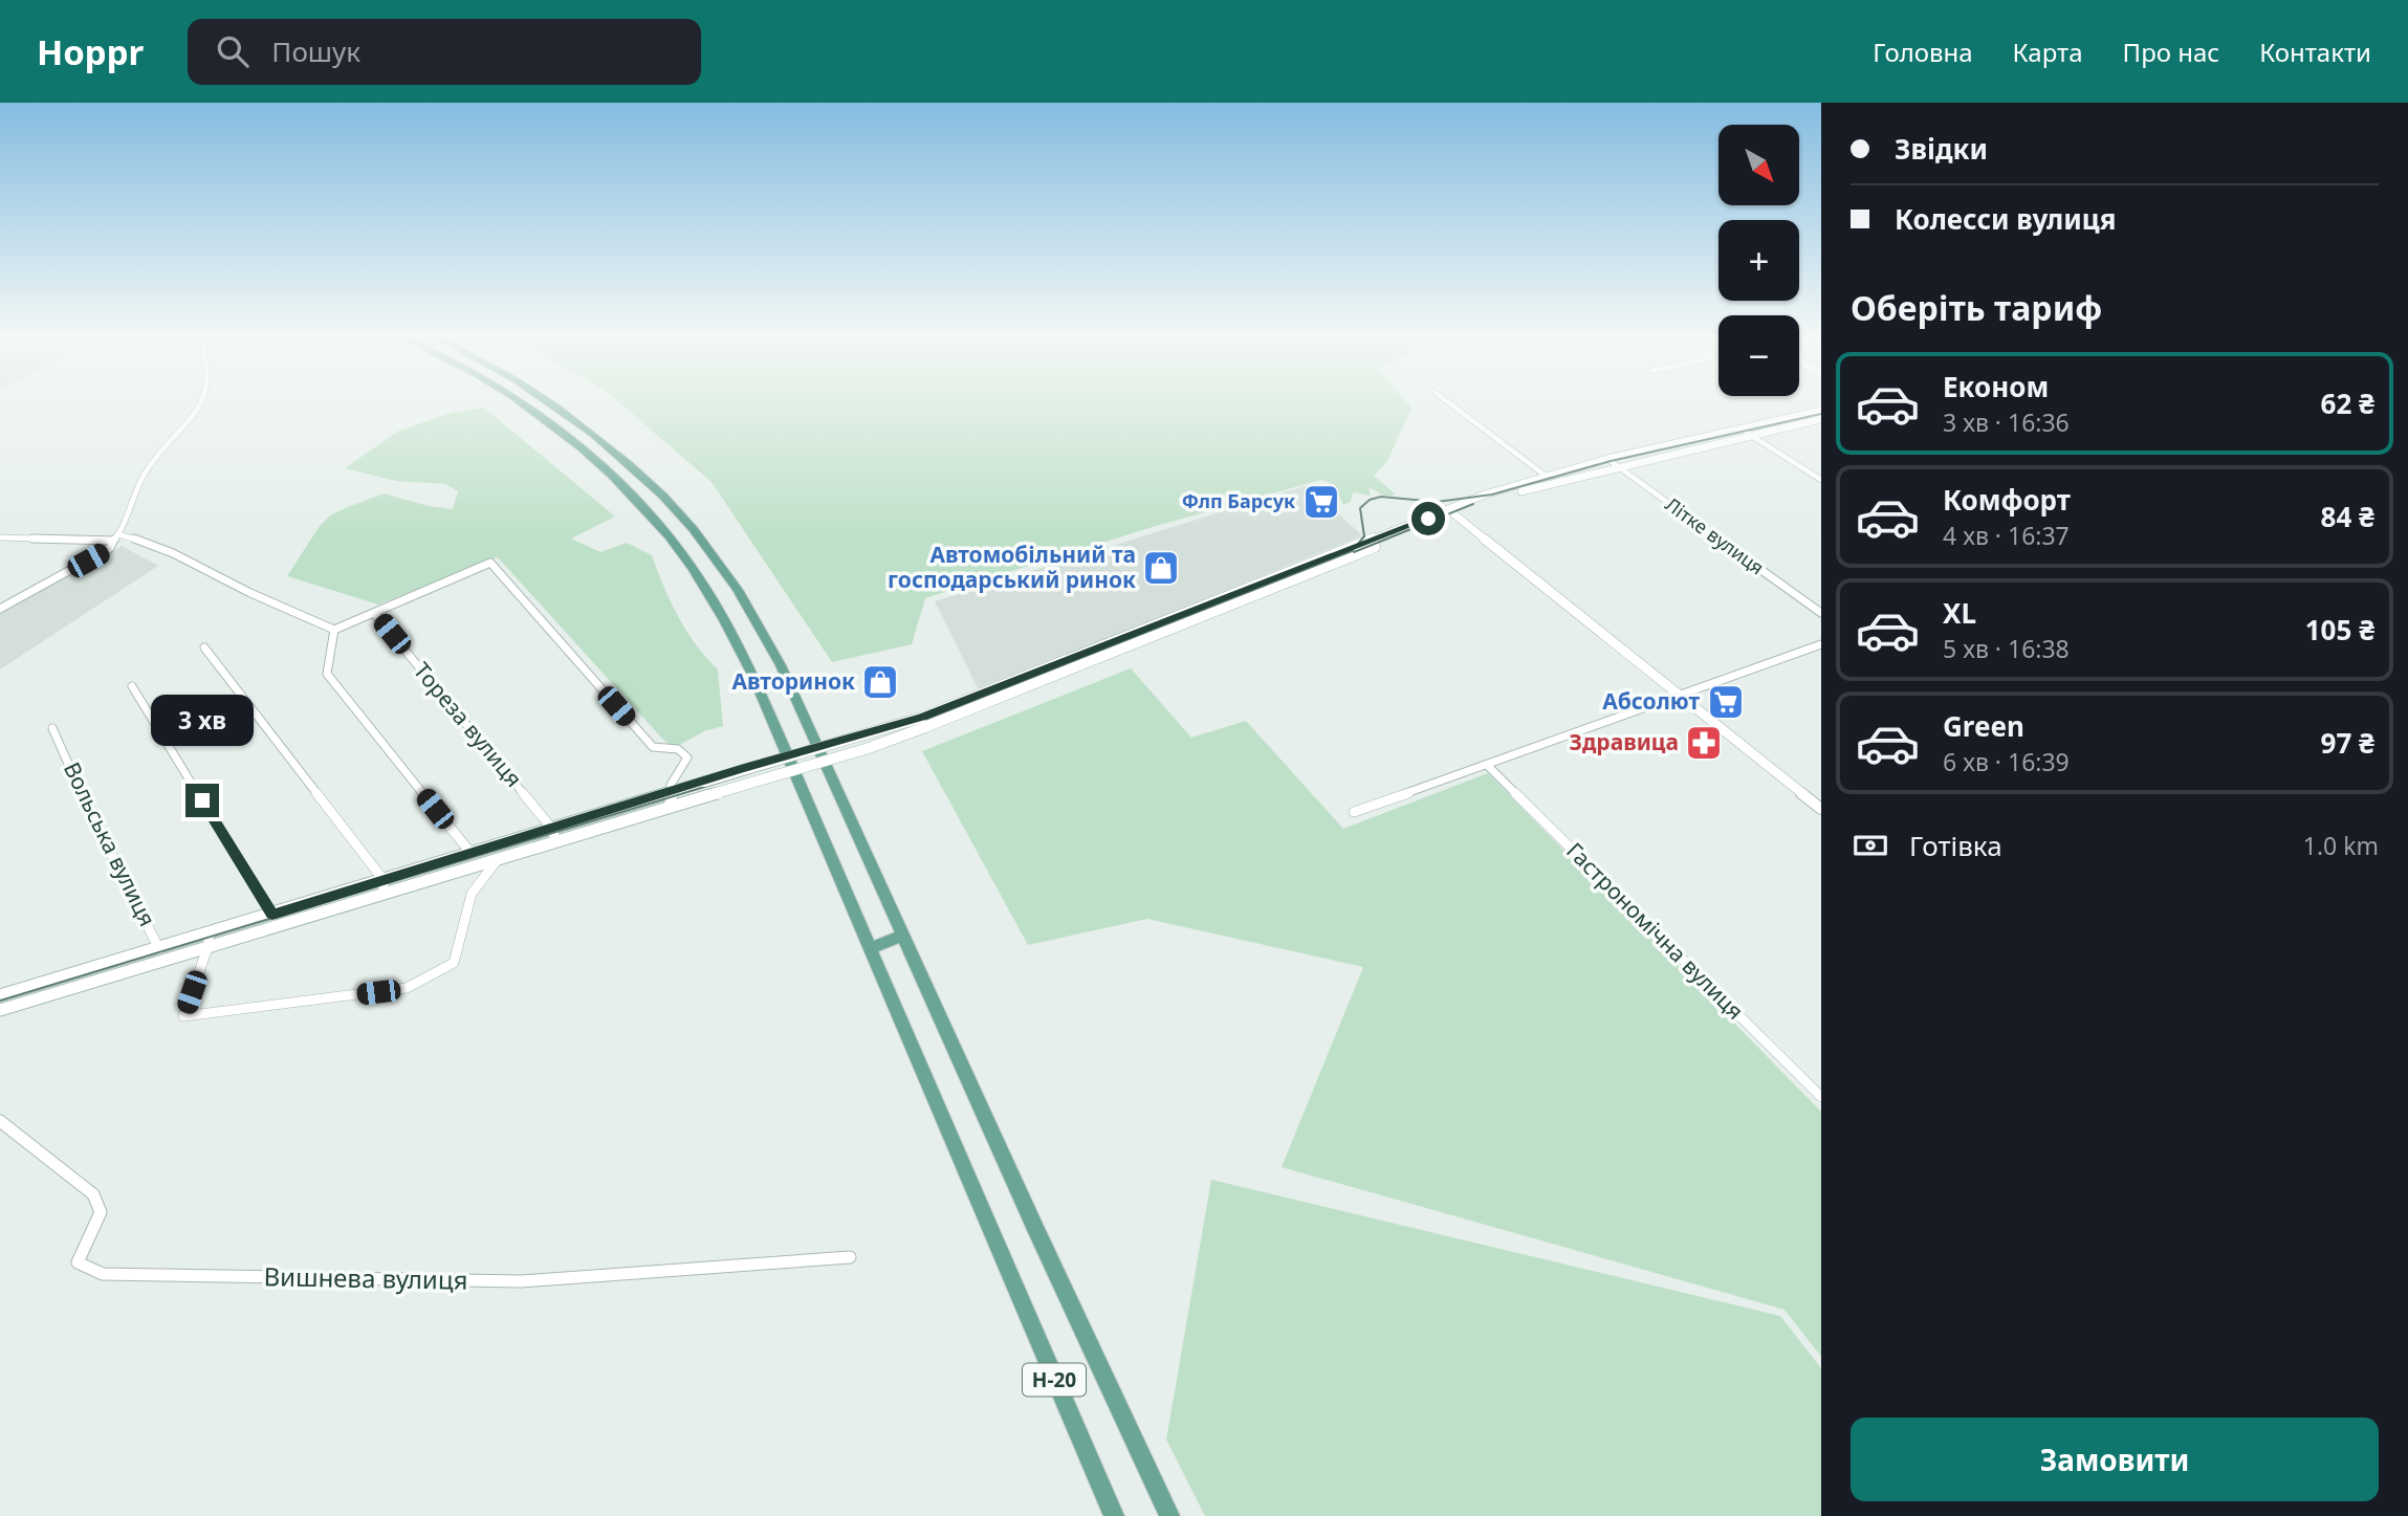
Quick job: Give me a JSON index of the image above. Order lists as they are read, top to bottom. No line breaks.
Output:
{"streets":{"main road":["Н-20"],"street":["Літке вулиця","Тореза вулиця","Вольська вулиця","Гастрономічна вулиця","Вишнева вулиця"]},"places":{"supermarket":["Флп Барсук","Абсолют"],"shop":["Автомобільний та господарський ринок","Авторинок"],"pharmacy":["Здравица"]},"north":"bottom right","page":{"header":"Hoppr","search":"Пошук","nav":["Головна","Карта","Про нас","Контакти"],"banner":["Звідки","Колесси вулиця"],"map_buttons":["+","−"],"heading":"Оберіть тариф","list":[{"name":"Економ","note":"3 хв · 16:36","value":"62 ₴"},{"name":"Комфорт","note":"4 хв · 16:37","value":"84 ₴"},{"name":"XL","note":"5 хв · 16:38","value":"105 ₴"},{"name":"Green","note":"6 хв · 16:39","value":"97 ₴"}],"bubble":"3 хв","pay":["Готівка","1.0 km"],"buttons":"Замовити"}}
